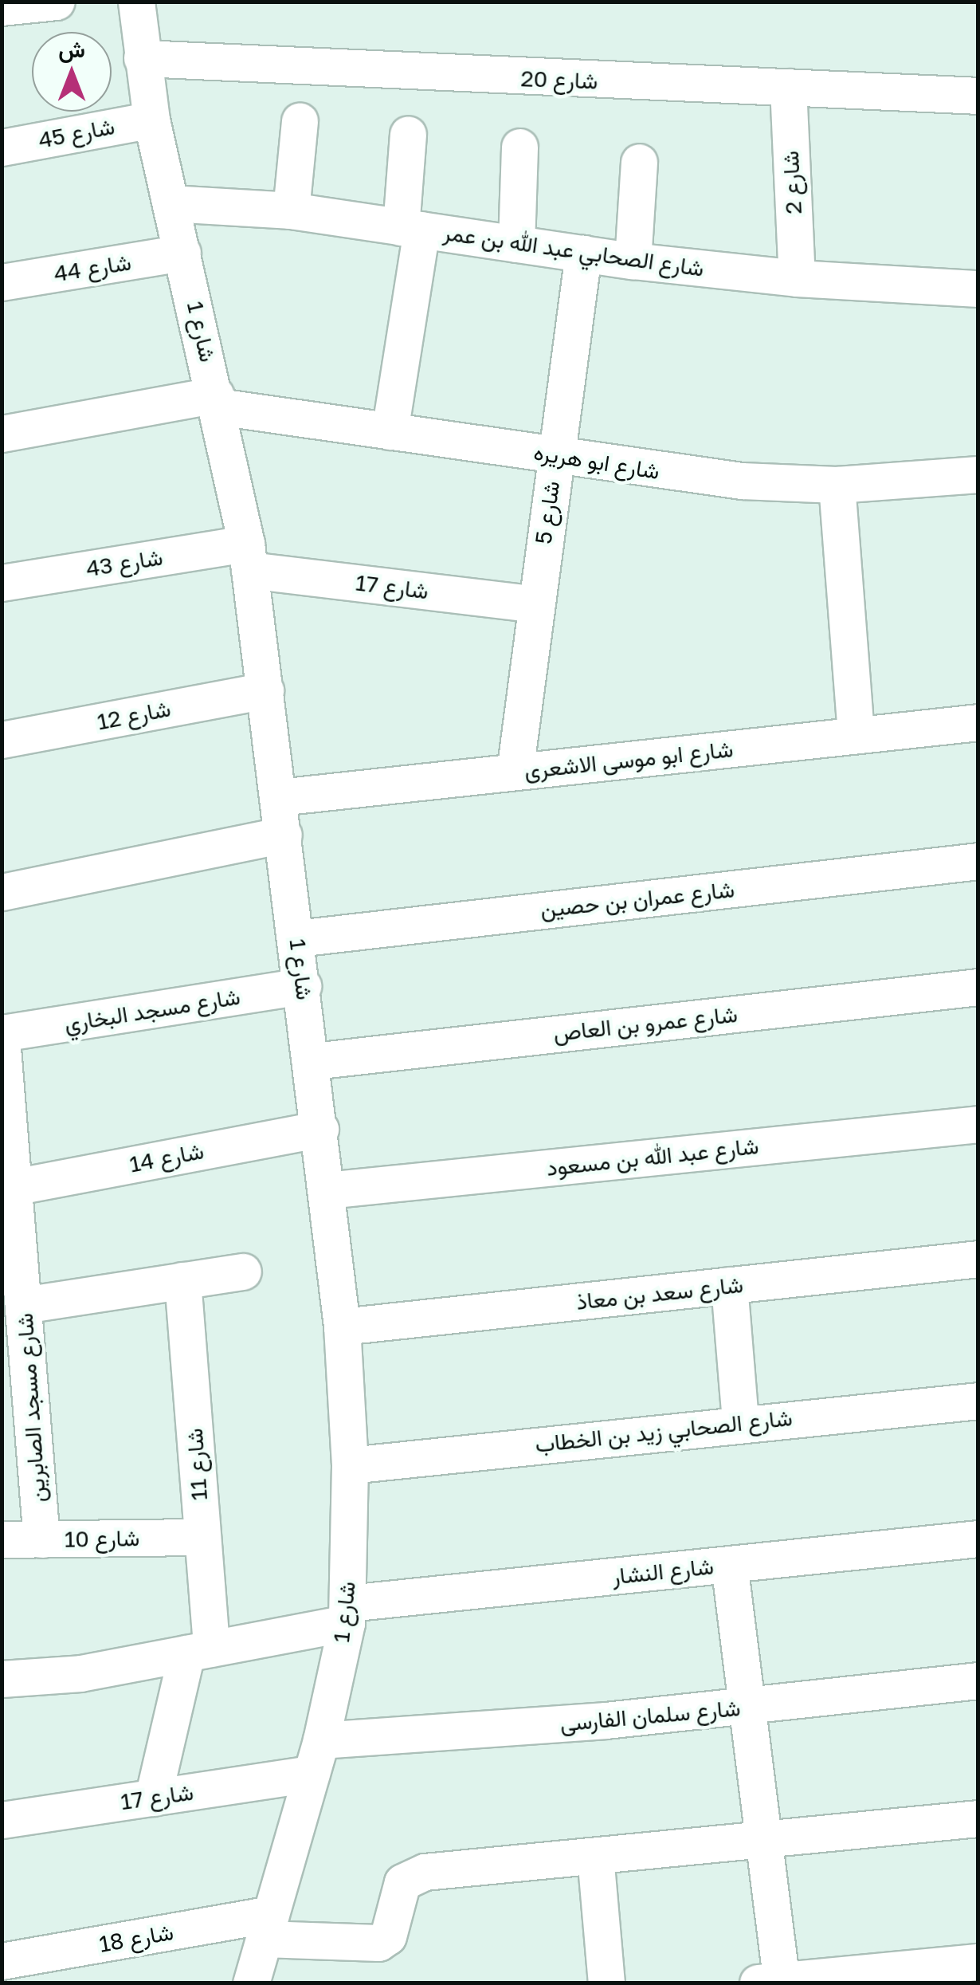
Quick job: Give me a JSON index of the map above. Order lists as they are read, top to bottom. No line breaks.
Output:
{"streets":{"street":["شارع 20","شارع 45","شارع 2","شارع الصحابي عبد الله بن عمر","شارع 44","شارع 1","شارع ابو هريره","شارع 5","شارع 43","شارع 17","شارع 12","شارع ابو موسى الاشعرى","شارع عمران بن حصين","شارع مسجد البخاري","شارع عمرو بن العاص","شارع عبد الله بن مسعود","شارع 14","شارع سعد بن معاذ","شارع مسجد الصابرين","شارع الصحابي زيد بن الخطاب","شارع 11","شارع 10","شارع النشار","شارع سلمان الفارسى","شارع 18"]},"crossings":[["شارع 20","شارع 2"],["شارع 20","شارع 1"],["شارع 45","شارع 1"],["شارع 2","شارع الصحابي عبد الله بن عمر"],["شارع الصحابي عبد الله بن عمر","شارع 1"],["شارع الصحابي عبد الله بن عمر","شارع 5"],["شارع 44","شارع 1"],["شارع 1","شارع ابو هريره"],["شارع 1","شارع 43"],["شارع 1","شارع 17"],["شارع 1","شارع 12"],["شارع 1","شارع ابو موسى الاشعرى"],["شارع 1","شارع عمران بن حصين"],["شارع 1","شارع مسجد البخاري"],["شارع 1","شارع عمرو بن العاص"],["شارع 1","شارع عبد الله بن مسعود"],["شارع 1","شارع 14"],["شارع 1","شارع سعد بن معاذ"],["شارع 1","شارع الصحابي زيد بن الخطاب"],["شارع 1","شارع النشار"],["شارع 1","شارع سلمان الفارسى"],["شارع 1","شارع 18"],["شارع ابو هريره","شارع 5"],["شارع 5","شارع 17"],["شارع 5","شارع ابو موسى الاشعرى"],["شارع 43","شارع 17"],["شارع 17","شارع 11"],["شارع 17","شارع سلمان الفارسى"],["شارع مسجد البخاري","شارع مسجد الصابرين"],["شارع 14","شارع مسجد الصابرين"],["شارع مسجد الصابرين","شارع 10"],["شارع 11","شارع 10"],["شارع 11","شارع النشار"]],"north":"top"}
